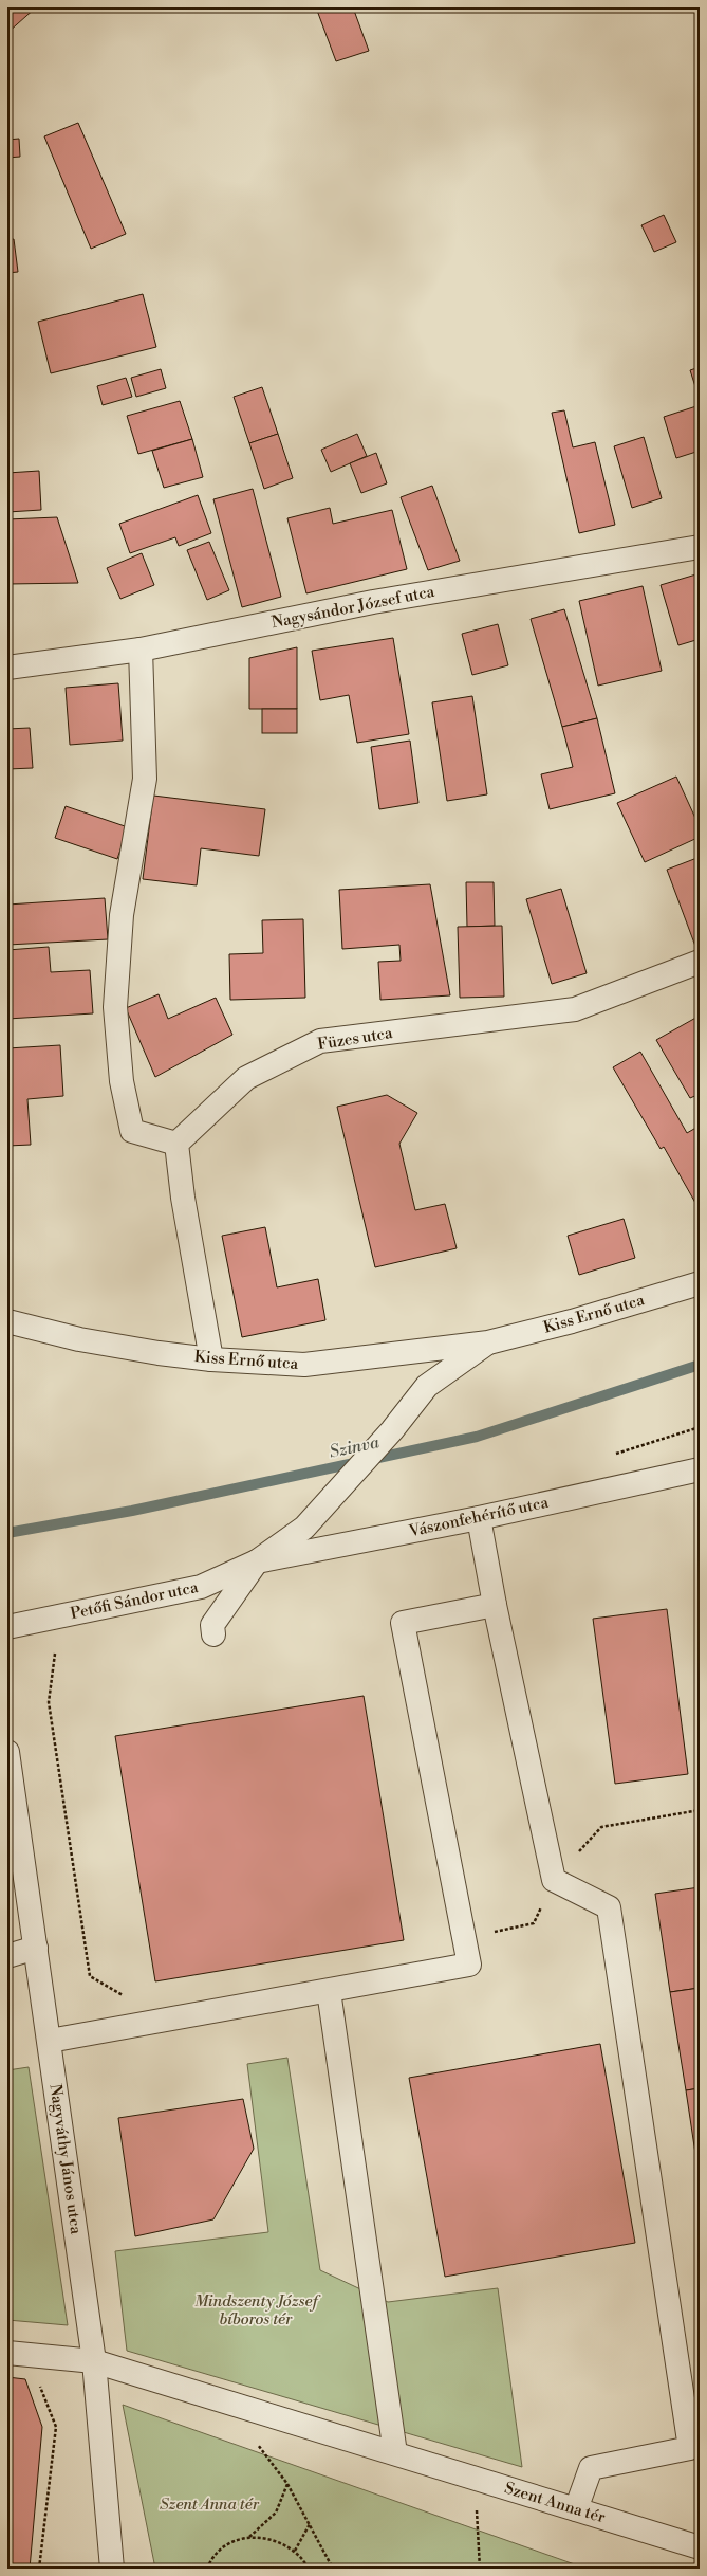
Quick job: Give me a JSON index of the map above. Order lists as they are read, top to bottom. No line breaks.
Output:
{"streets":{"street":["Nagysándor József utca","Füzes utca","Kiss Ernő utca","Vászonfehérítő utca","Petőfi Sándor utca","Nagyváthy János utca","Szent Anna tér"]},"crossings":[["Kiss Ernő utca","Vászonfehérítő utca"],["Kiss Ernő utca","Petőfi Sándor utca"],["Vászonfehérítő utca","Petőfi Sándor utca"],["Nagyváthy János utca","Szent Anna tér"]],"water":["Szinva"],"parks":["Mindszenty József bíboros tér","Szent Anna tér"]}
